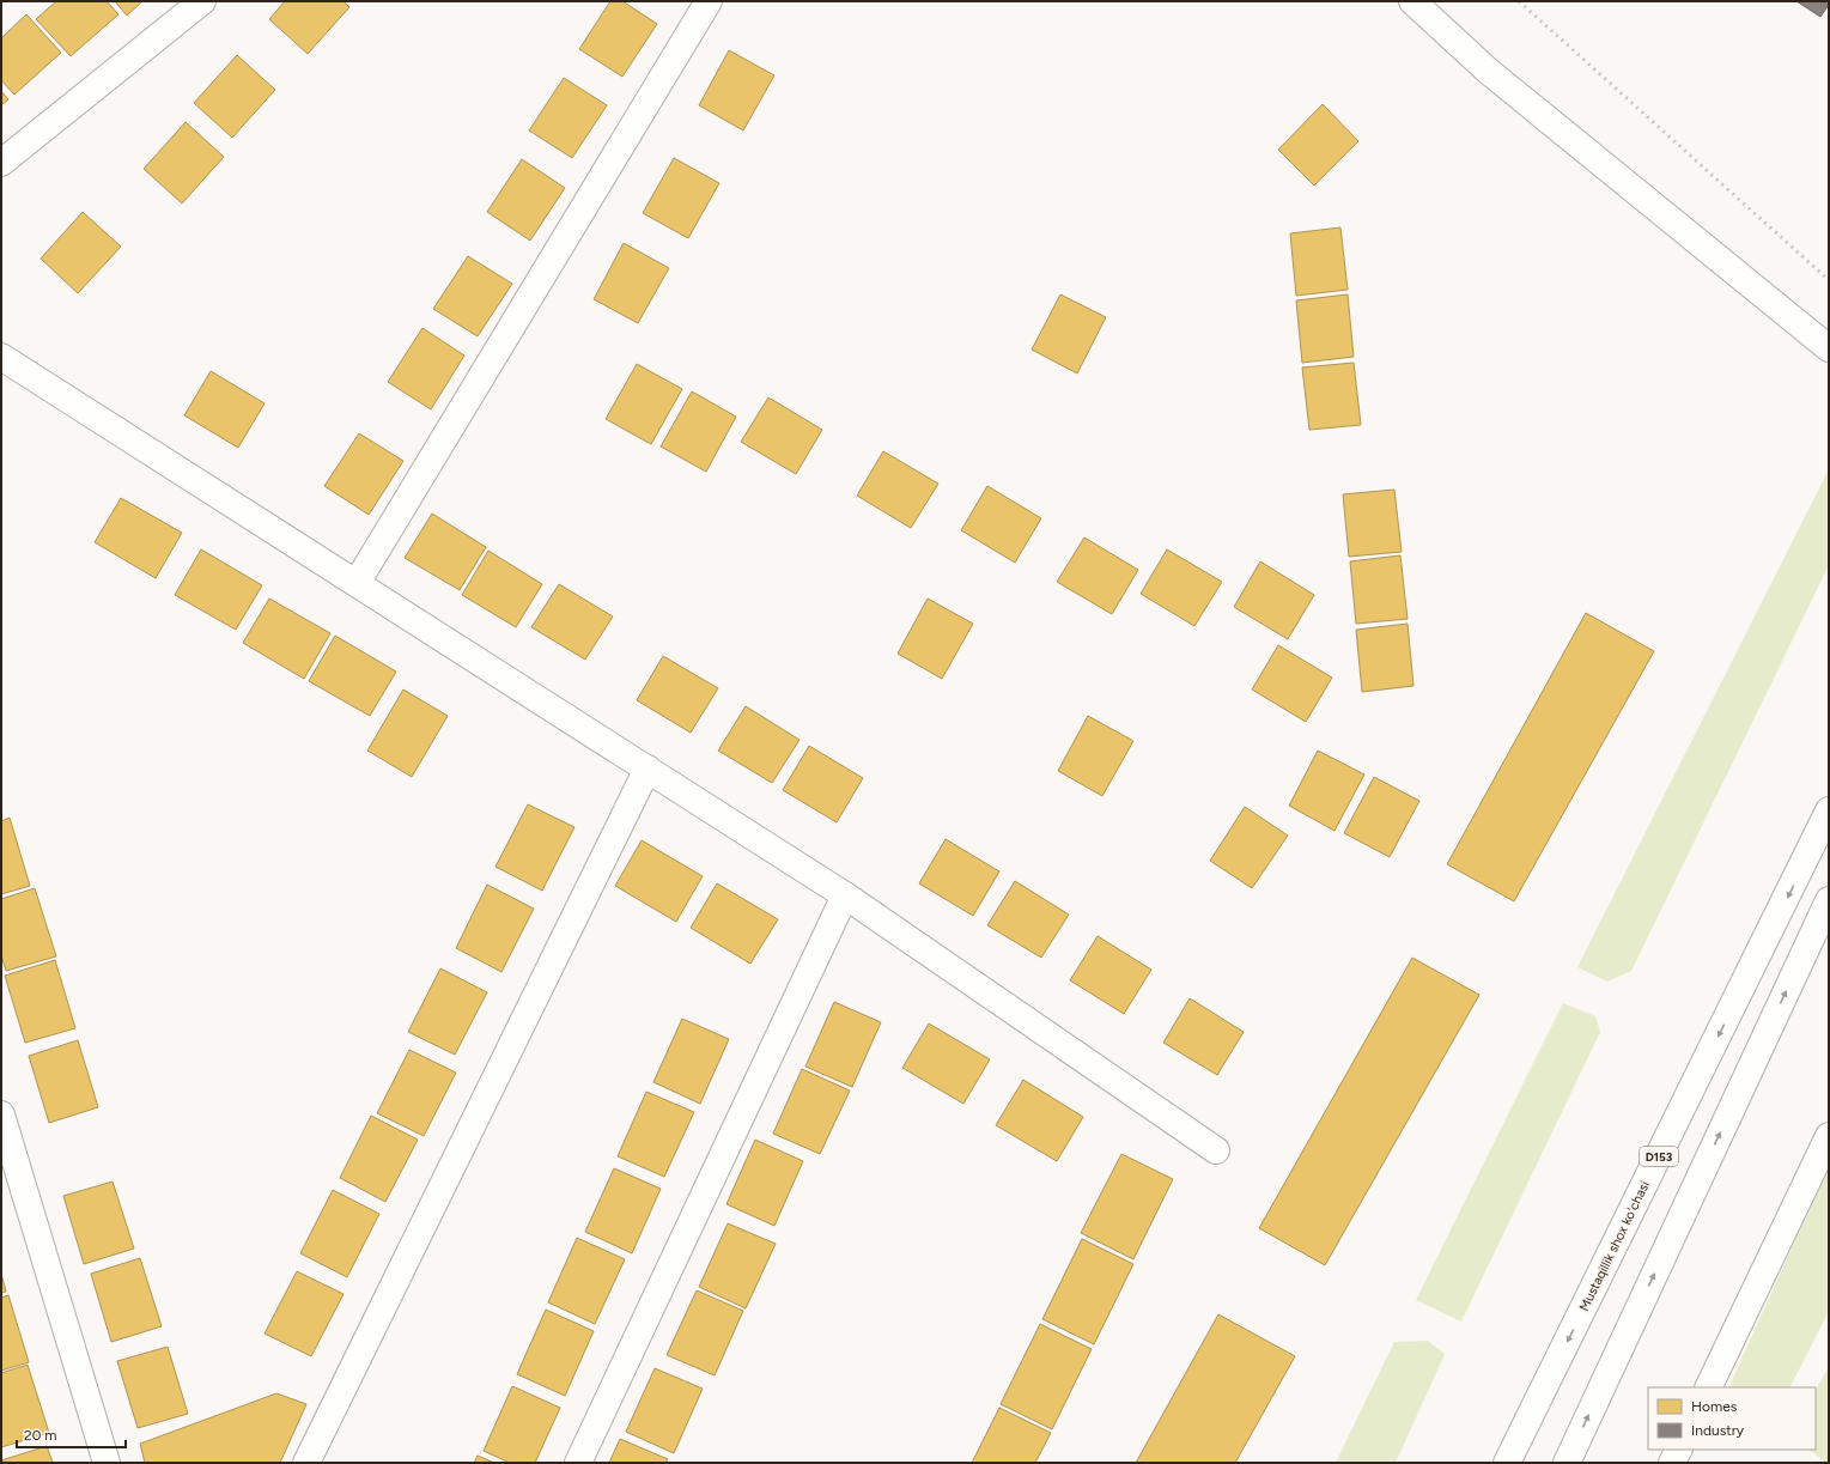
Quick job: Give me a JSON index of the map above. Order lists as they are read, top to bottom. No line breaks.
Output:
{"streets":{"street":["D153","Mustaqillik shox ko'chasi"]},"legend":["Homes","Industry"],"scale_bar":"20 m"}
